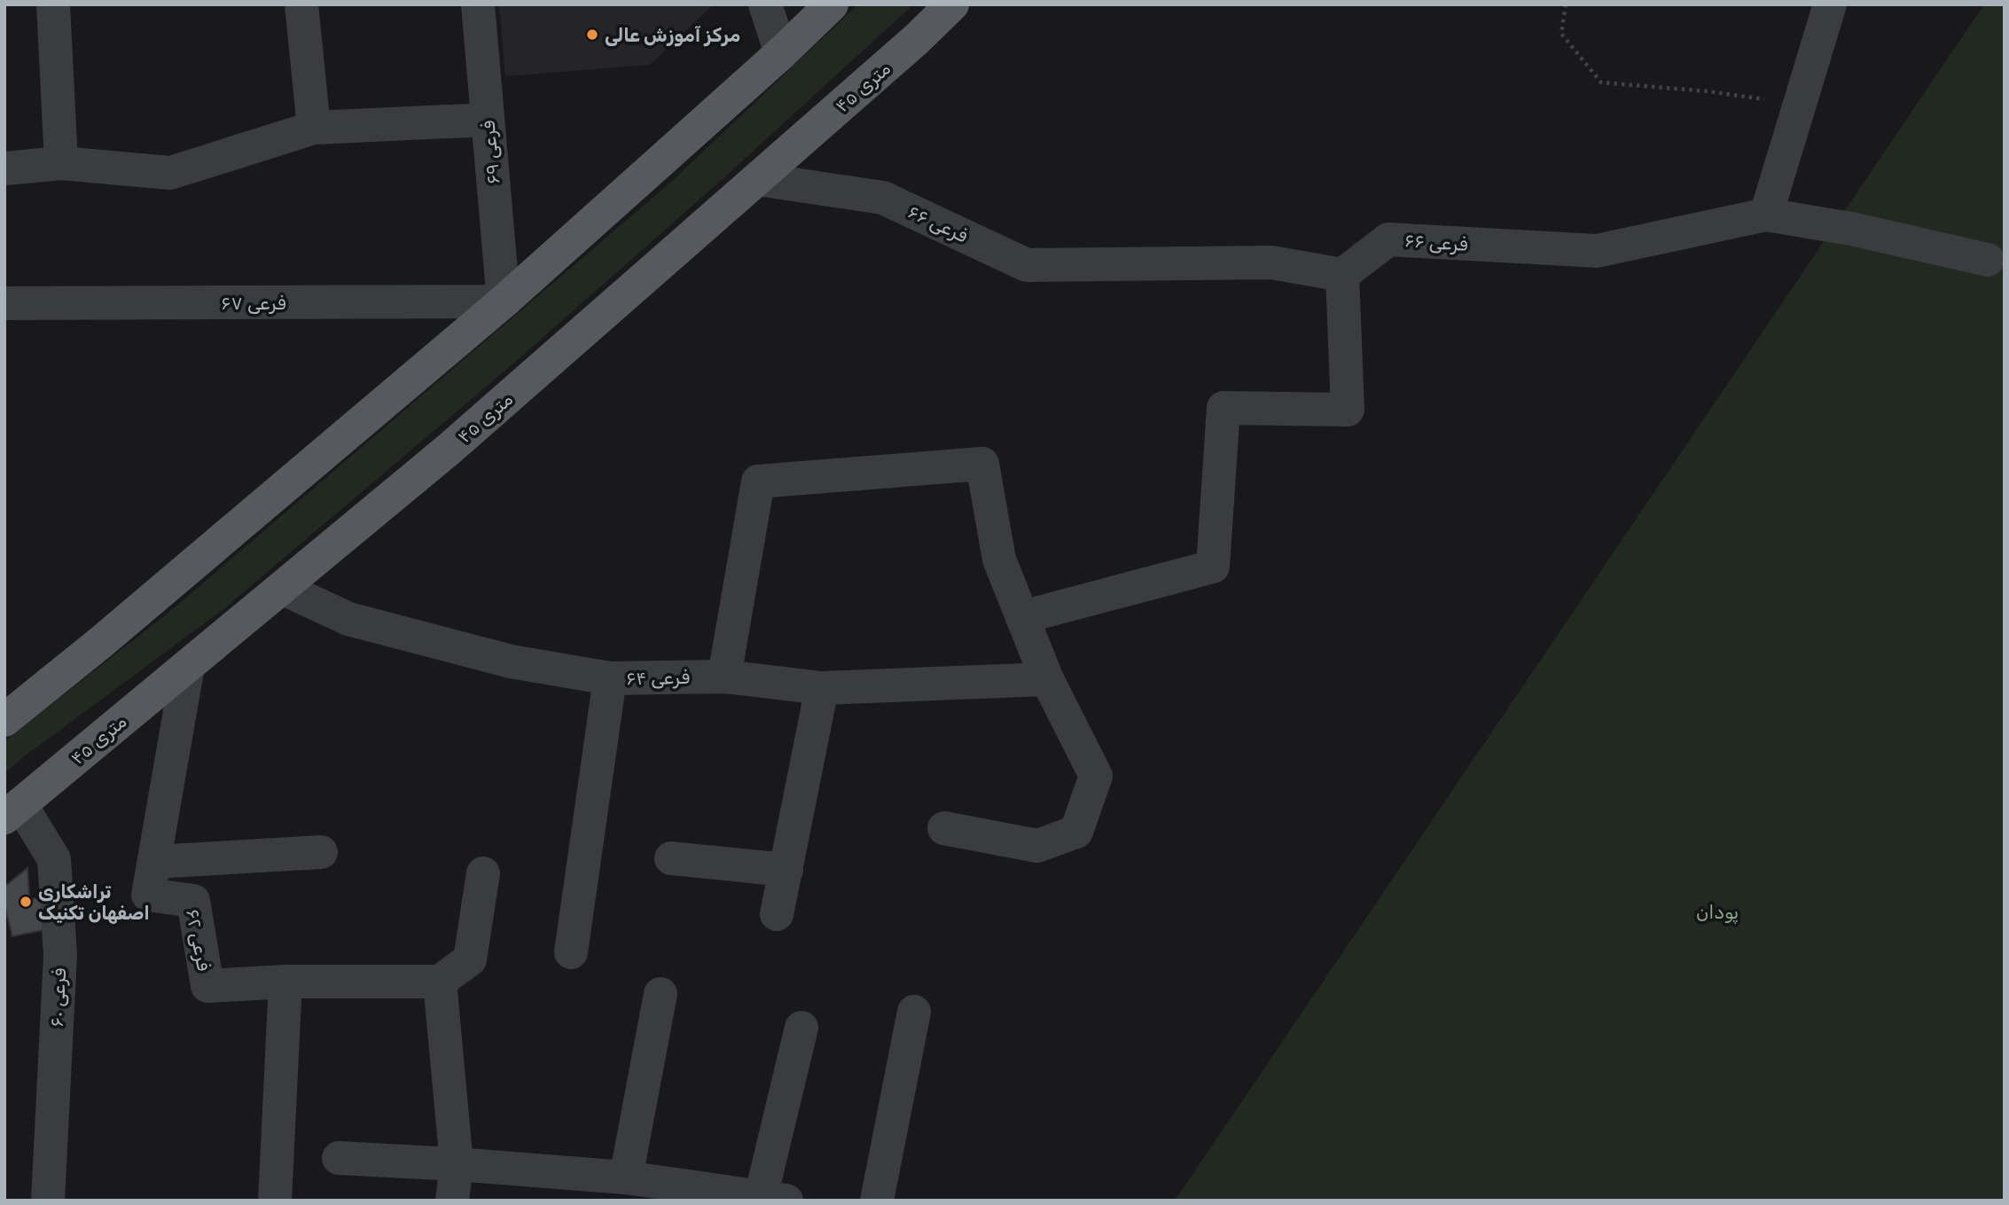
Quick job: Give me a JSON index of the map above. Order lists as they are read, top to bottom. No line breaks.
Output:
{"streets":{"main road":["۴۵ متری"],"street":["فرعی ۶۹","فرعی ۶۶","فرعی ۶۷","فرعی ۶۴","فرعی ۶۲","فرعی ۶۰"]},"crossings":[["۴۵ متری","فرعی ۶۶"],["۴۵ متری","فرعی ۶۴"],["۴۵ متری","فرعی ۶۲"],["۴۵ متری","فرعی ۶۰"],["فرعی ۶۹","فرعی ۶۷"]],"parks":["پودان"],"places":["مرکز آموزش عالی","تراشکاری اصفهان تکنیک"]}
